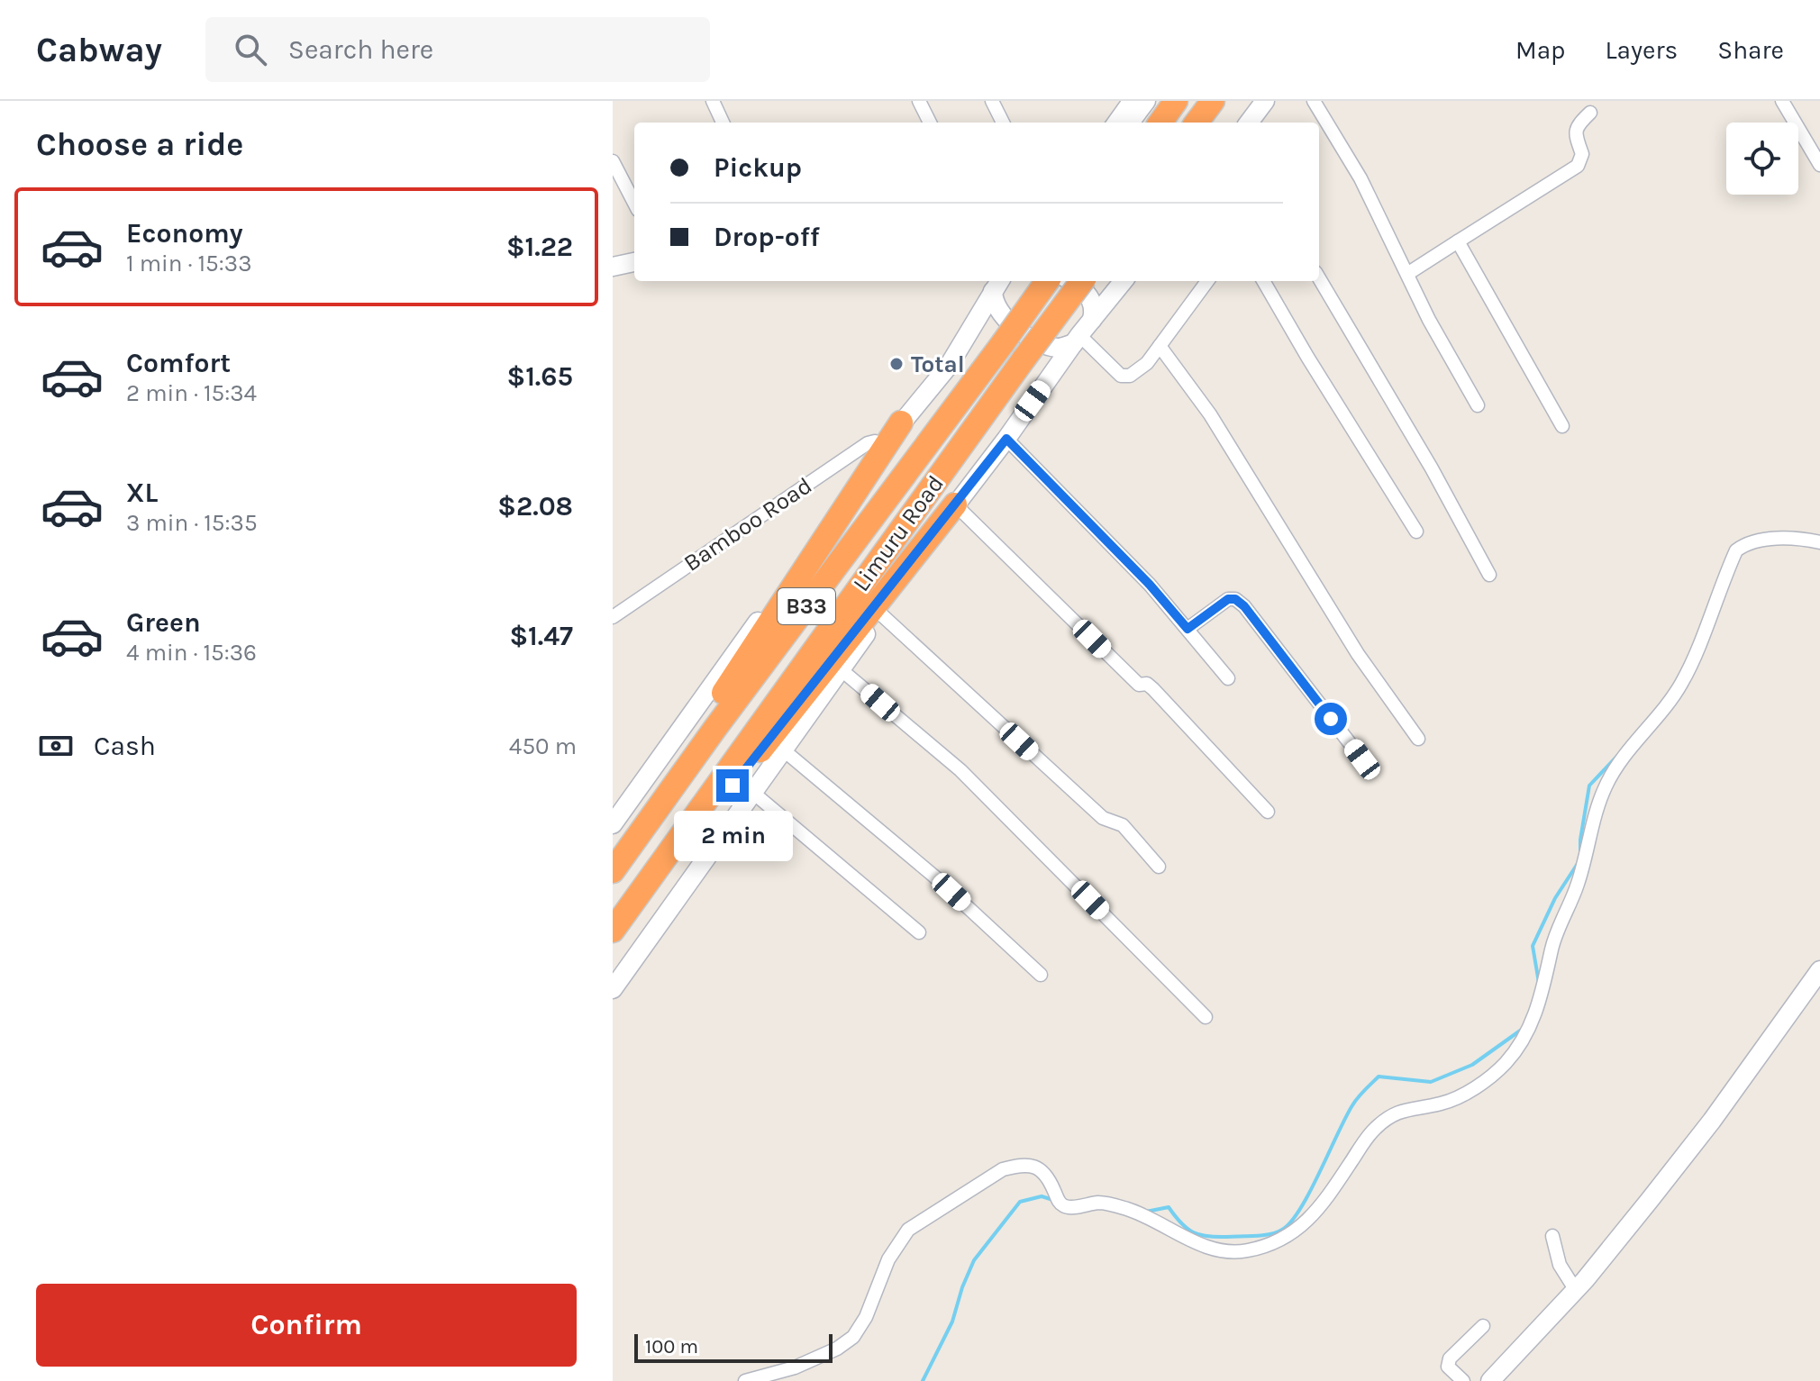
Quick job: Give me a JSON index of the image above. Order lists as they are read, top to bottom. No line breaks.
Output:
{"streets":{"highway":["Limuru Road","B33"],"street":["Bamboo Road"]},"places":["Total"],"scale_bar":"100 m","page":{"header":"Cabway","search":"Search here","nav":["Map","Layers","Share"],"heading":"Choose a ride","banner":["Pickup","Drop-off"],"list":[{"name":"Economy","note":"1 min · 15:33","value":"$1.22"},{"name":"Comfort","note":"2 min · 15:34","value":"$1.65"},{"name":"XL","note":"3 min · 15:35","value":"$2.08"},{"name":"Green","note":"4 min · 15:36","value":"$1.47"}],"pay":["Cash","450 m"],"bubble":"2 min","buttons":"Confirm","scale":"100 m"}}
